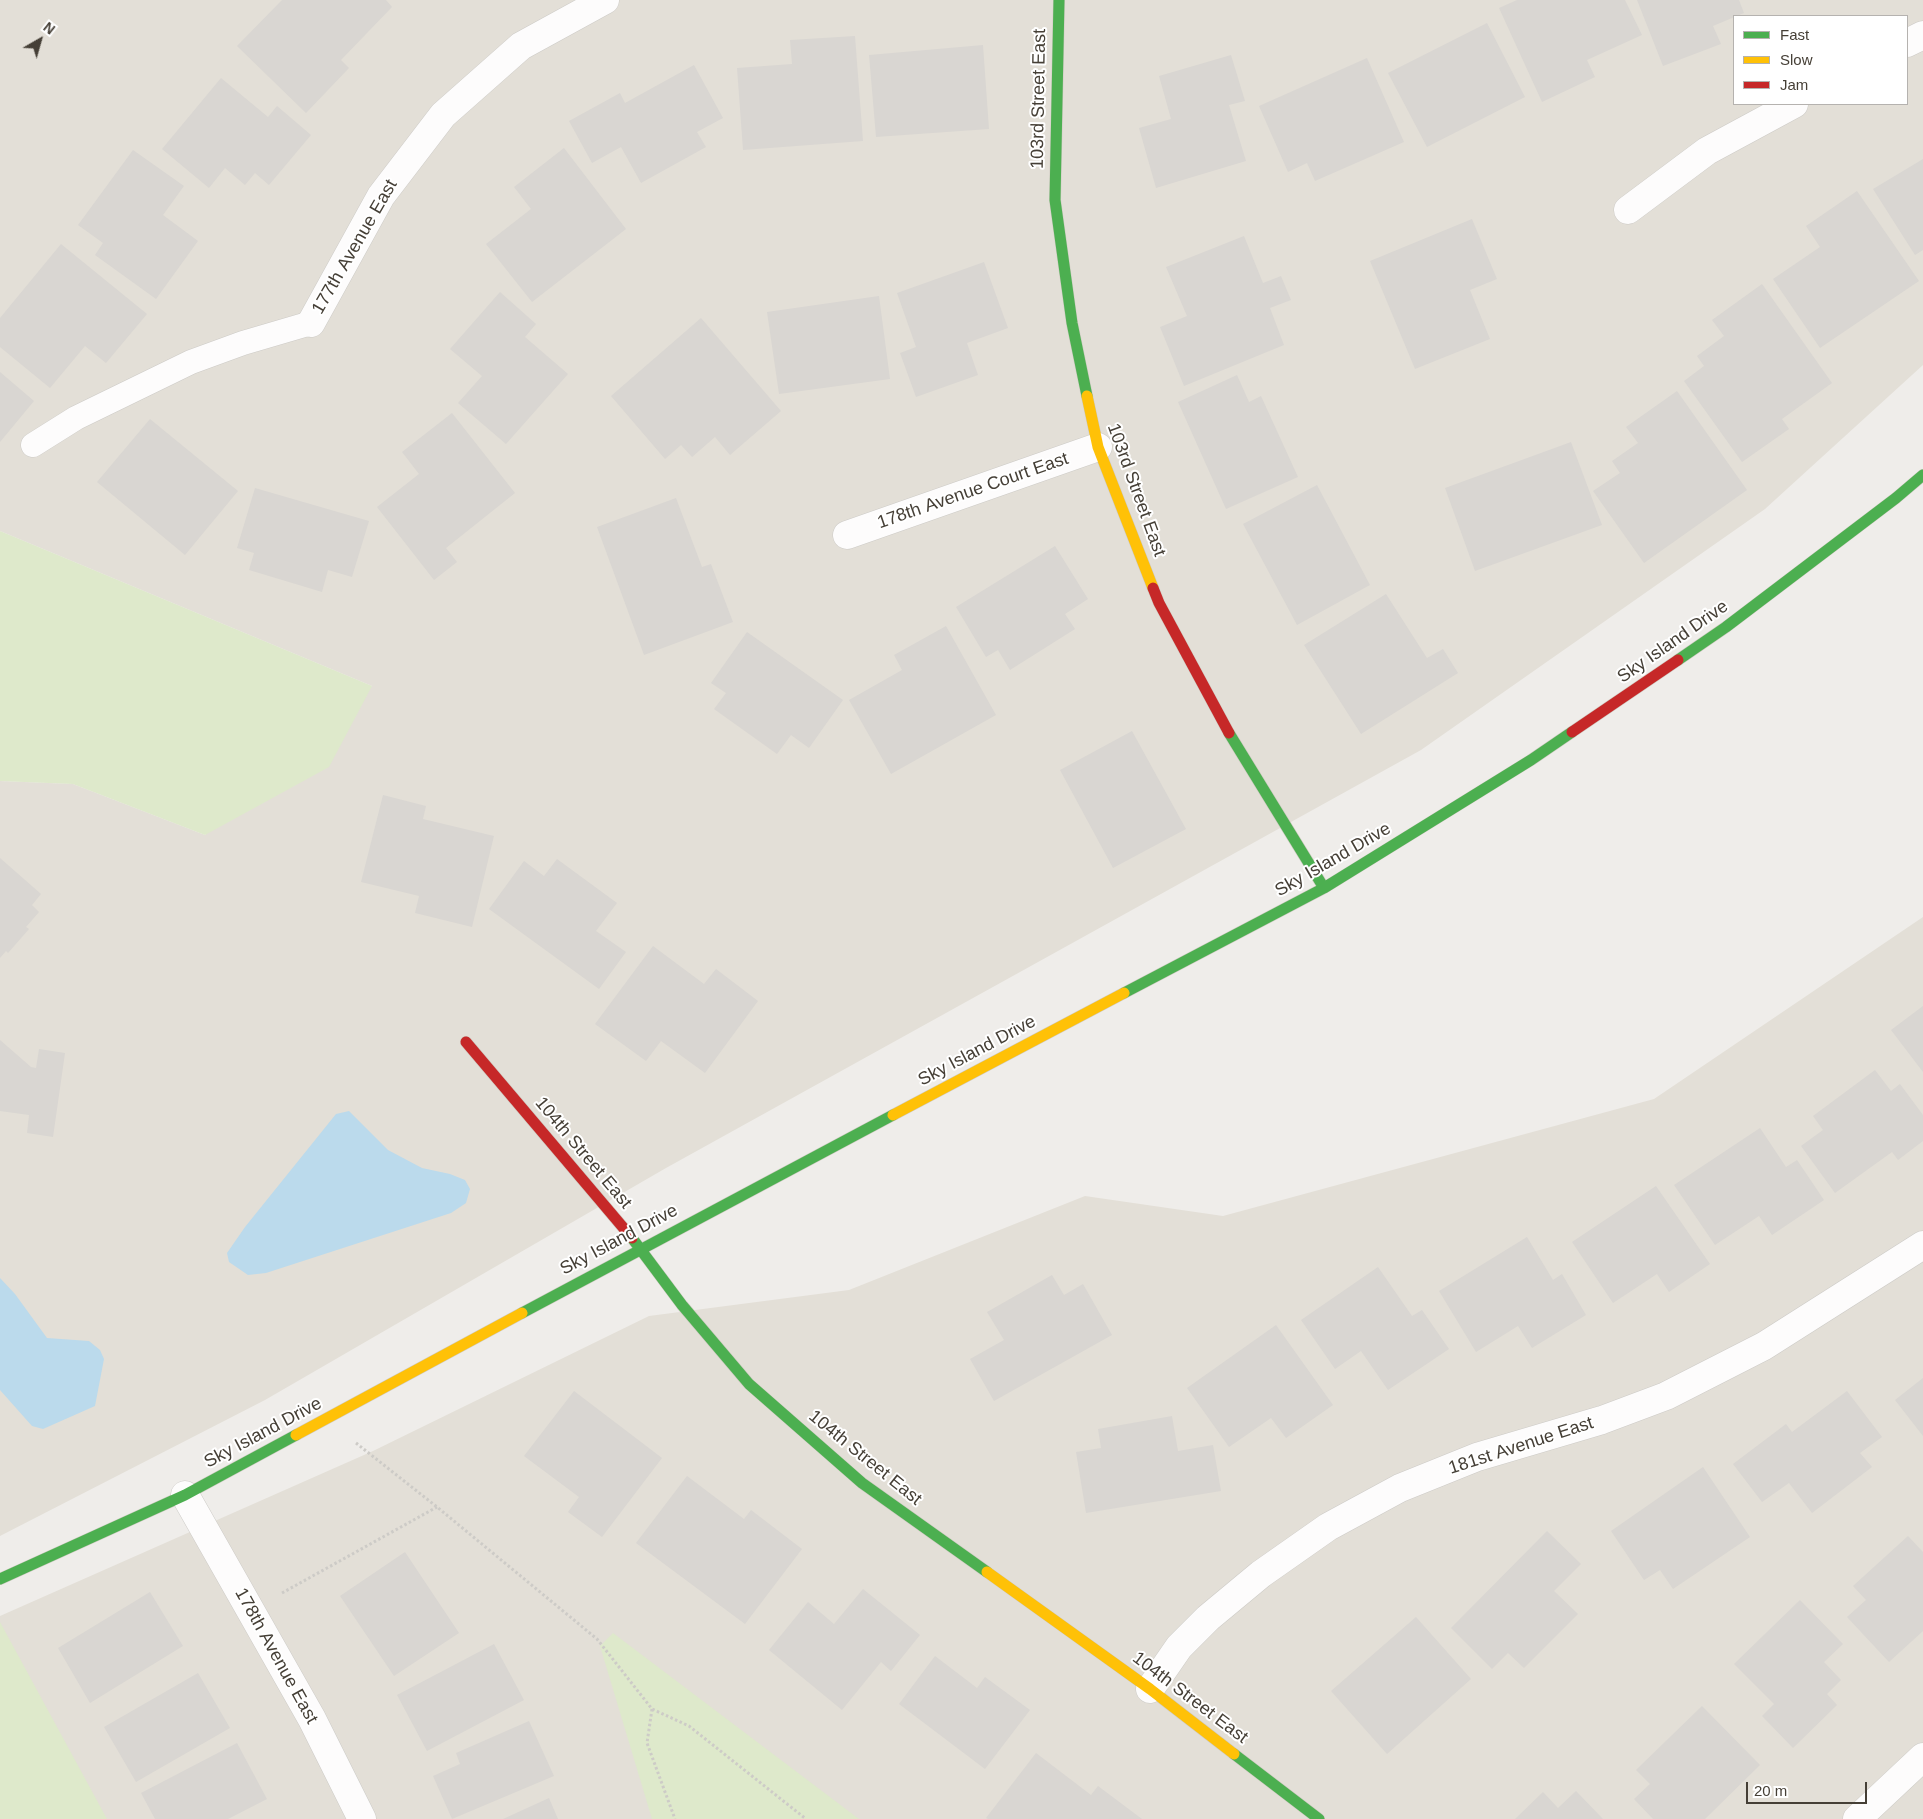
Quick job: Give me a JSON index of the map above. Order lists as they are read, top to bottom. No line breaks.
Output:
{"streets":{"street":["103rd Street East","177th Avenue East","178th Avenue Court East","Sky Island Drive","104th Street East","181st Avenue East","178th Avenue East"]},"crossings":[["103rd Street East","178th Avenue Court East"],["103rd Street East","Sky Island Drive"],["Sky Island Drive","104th Street East"],["Sky Island Drive","178th Avenue East"],["104th Street East","181st Avenue East"]],"legend":["Fast","Slow","Jam"],"scale_bar":"20 m","north":"top right"}
